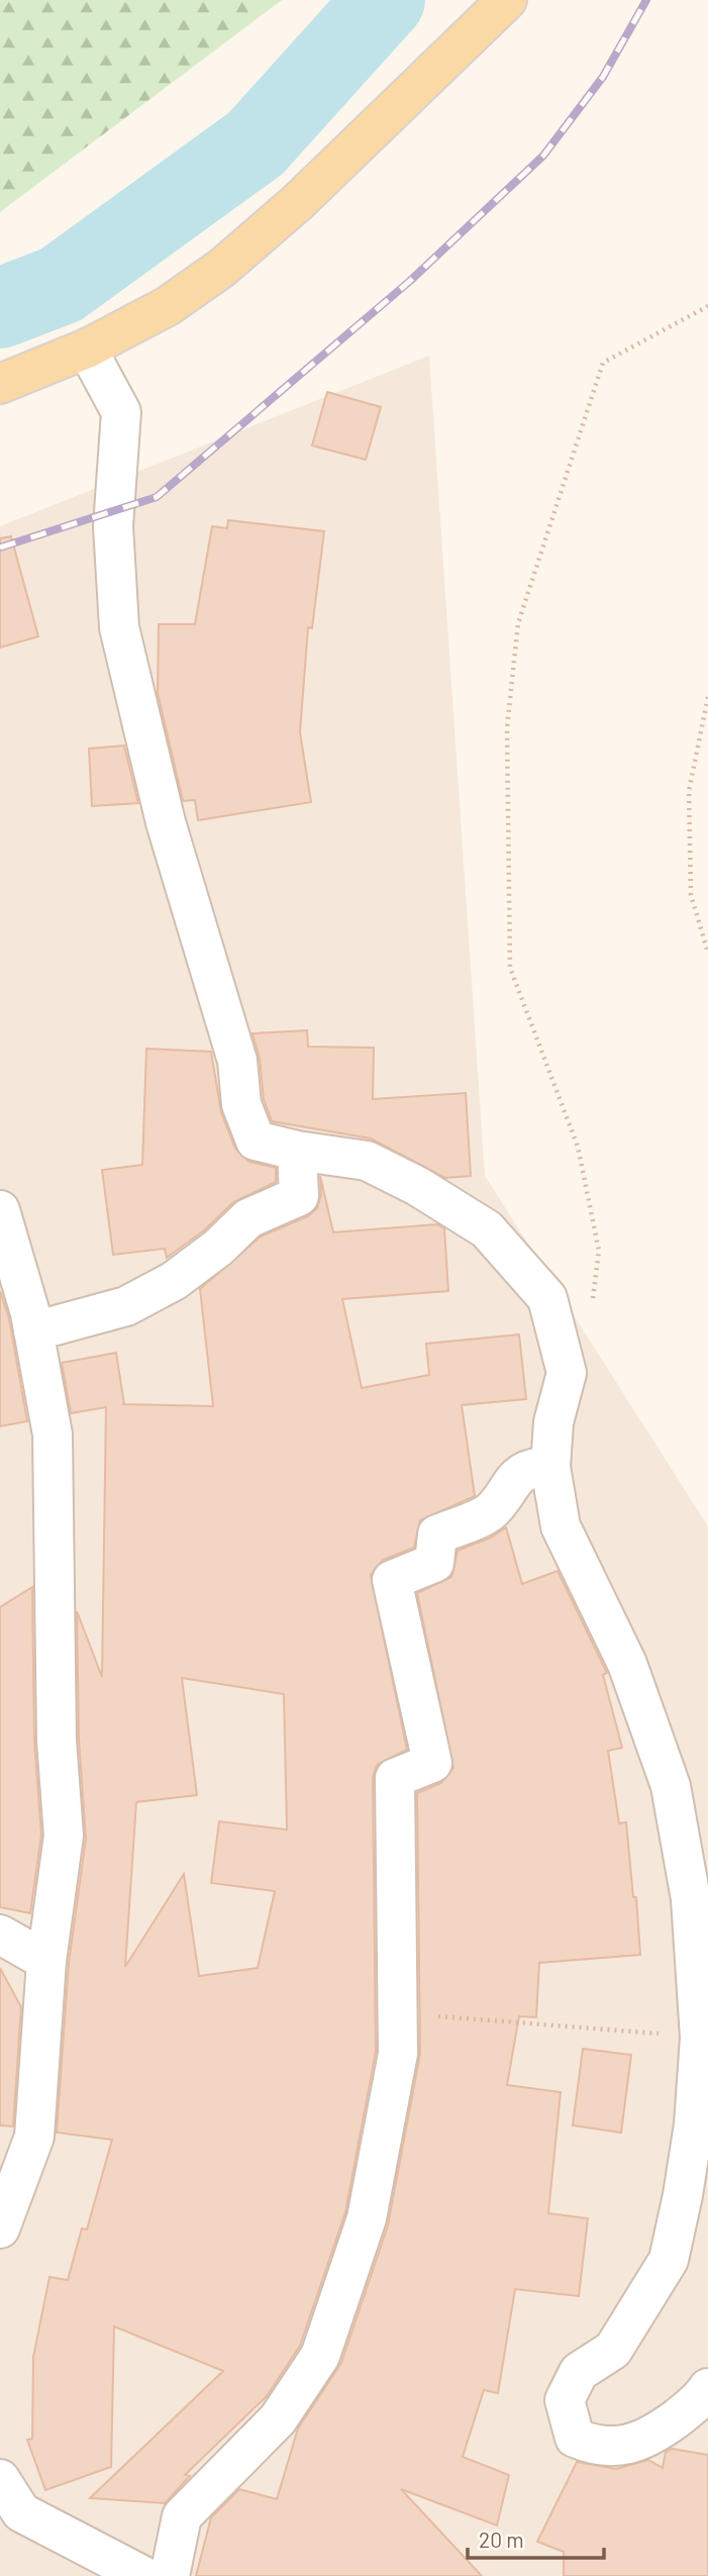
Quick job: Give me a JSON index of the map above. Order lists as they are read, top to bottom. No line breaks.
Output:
{"scale_bar":"20 m"}
